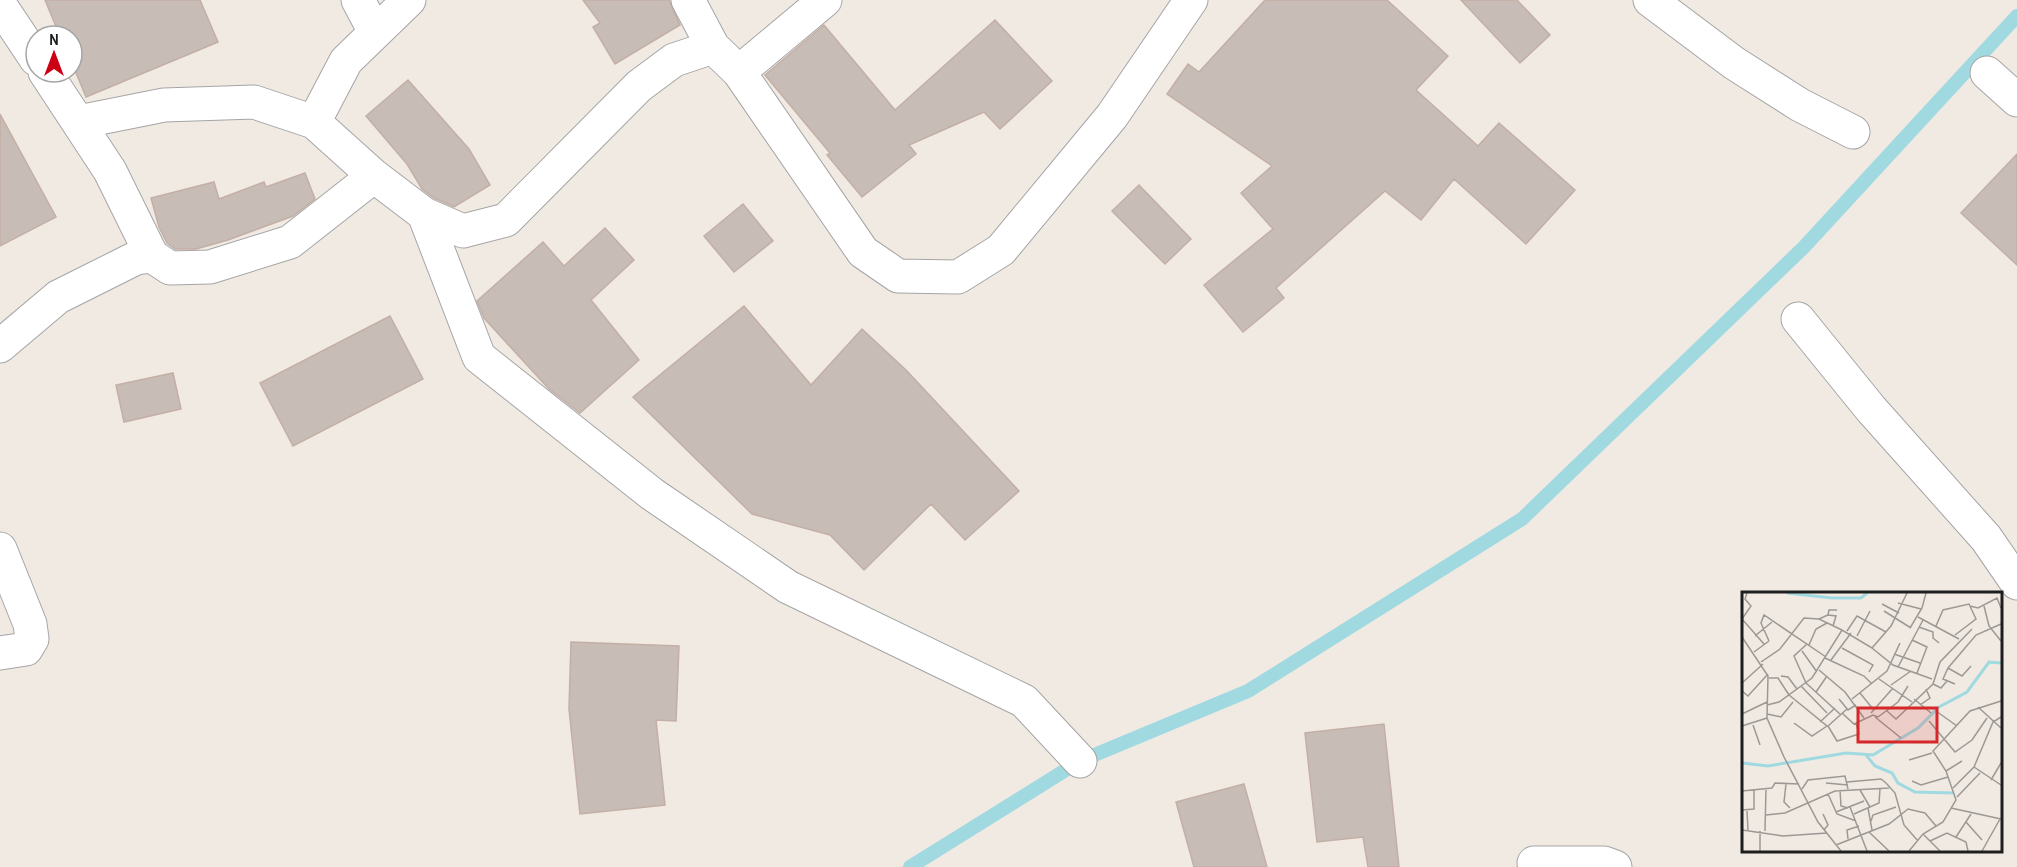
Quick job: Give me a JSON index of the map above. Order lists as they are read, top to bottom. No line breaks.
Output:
{"north":"top"}
